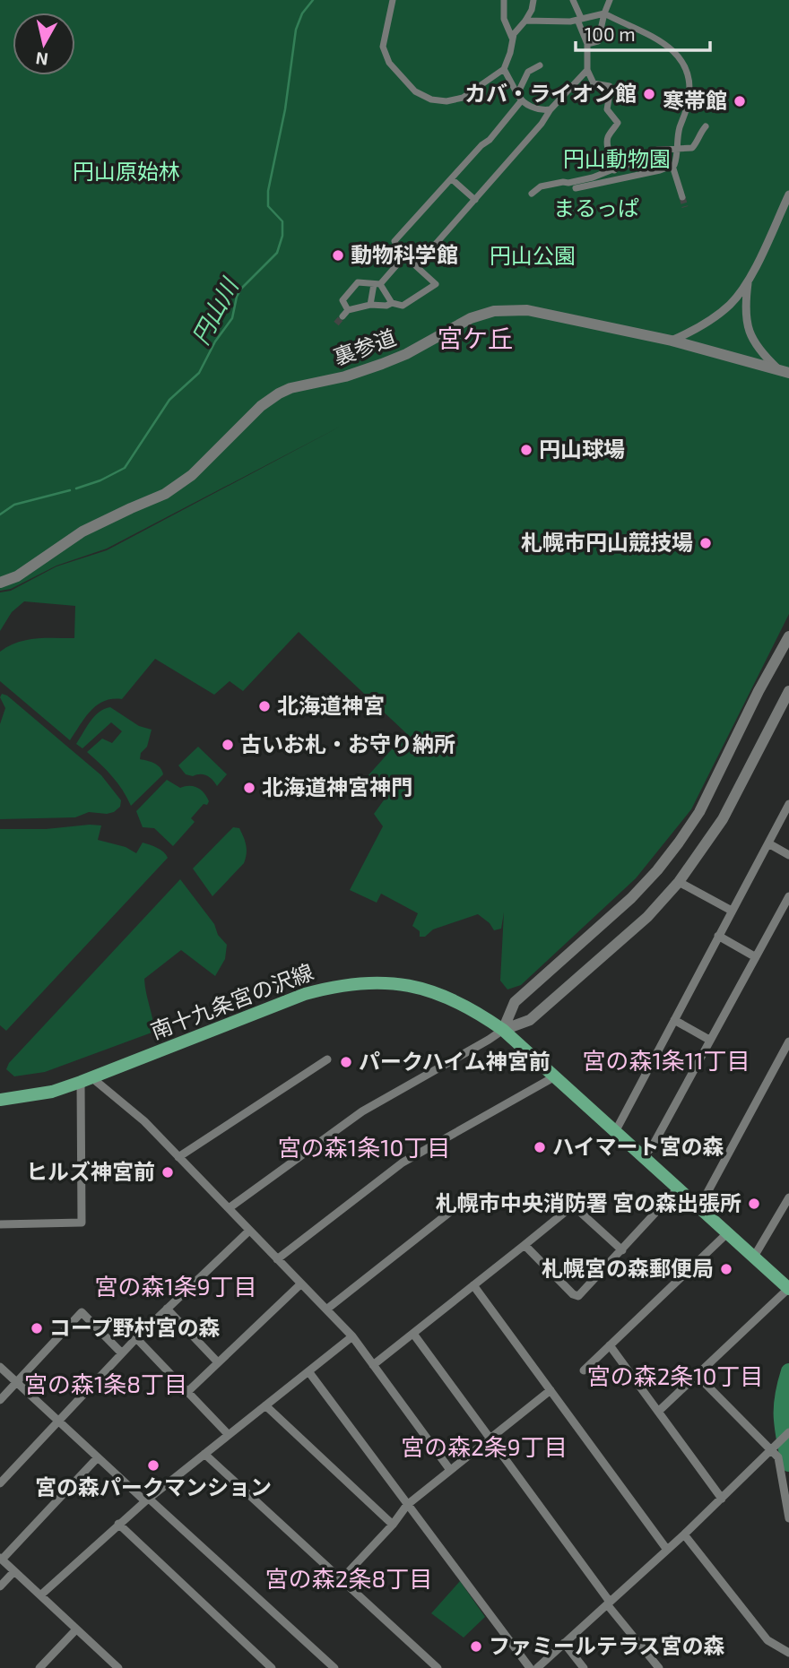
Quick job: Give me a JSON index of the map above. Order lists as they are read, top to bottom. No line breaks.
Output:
{"streets":{"main road":["南十九条宮の沢線"],"street":["裏参道"]},"districts":["宮ケ丘","宮の森1条11丁目","宮の森1条10丁目","宮の森1条9丁目","宮の森2条10丁目","宮の森1条8丁目","宮の森2条9丁目","宮の森2条8丁目"],"water":["円山川"],"parks":["円山動物園","円山原始林","まるっぱ","円山公園"],"places":["カバ・ライオン館","寒帯館","動物科学館","円山球場","札幌市円山競技場","北海道神宮","古いお札・お守り納所","北海道神宮神門","パークハイム神宮前","ハイマート宮の森","ヒルズ神宮前","札幌市中央消防署 宮の森出張所","札幌宮の森郵便局","コープ野村宮の森","宮の森パークマンション","ファミールテラス宮の森"],"scale_bar":"100 m","north":"bottom"}
